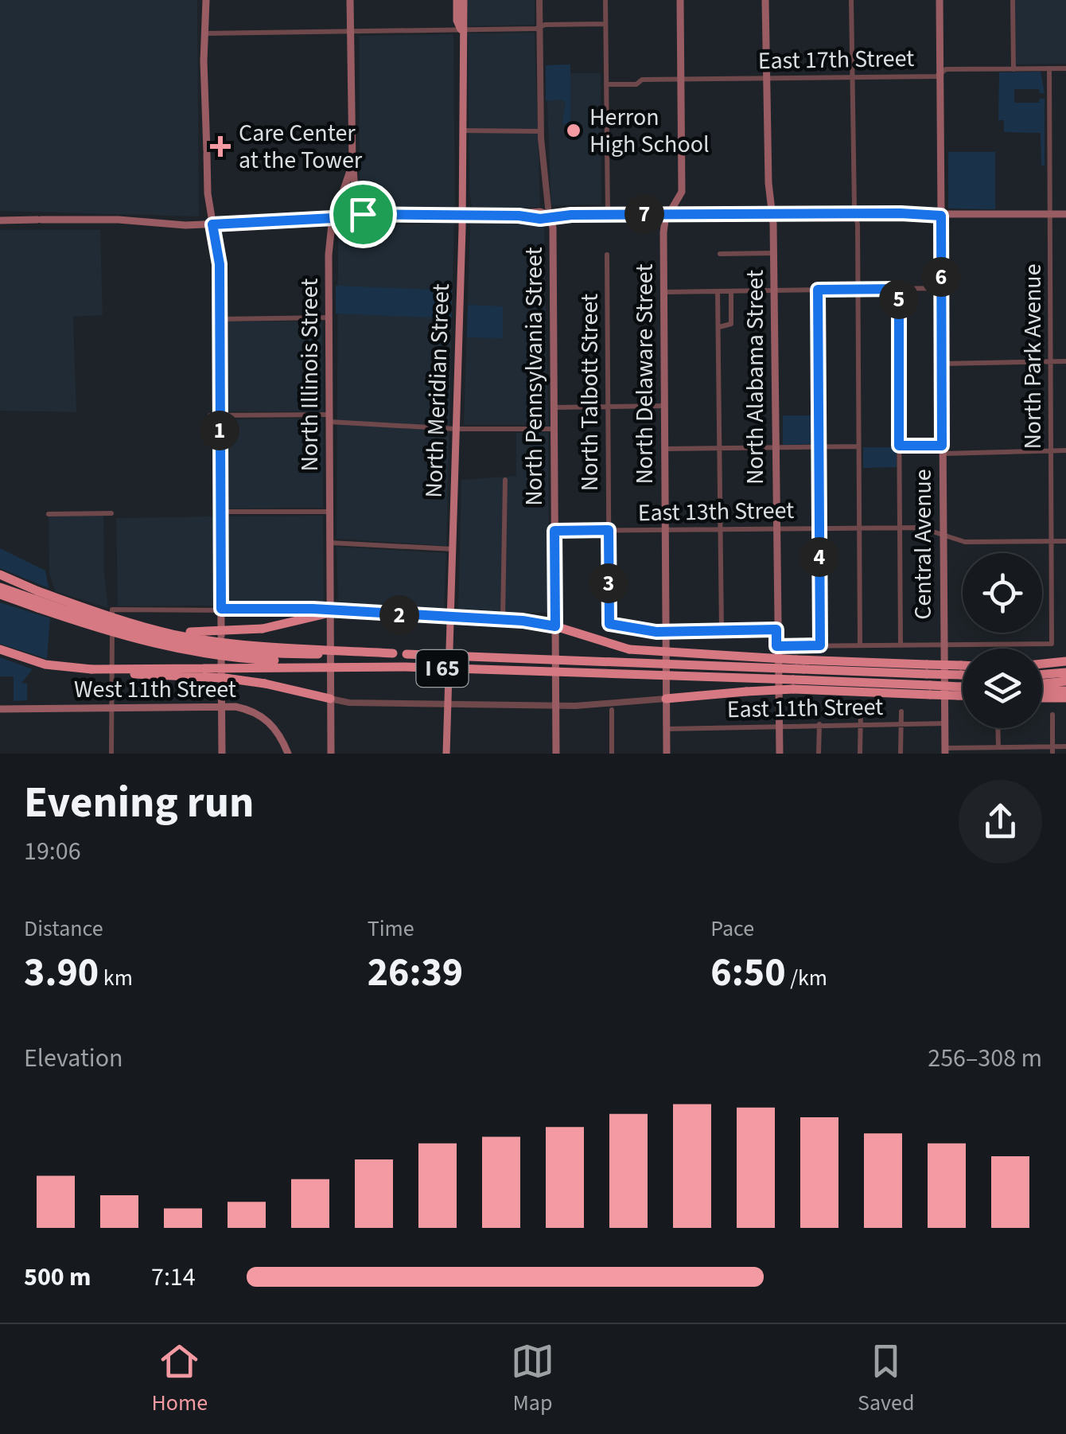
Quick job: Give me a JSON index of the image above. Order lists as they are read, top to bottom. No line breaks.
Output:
{"streets":{"highway":["I 65"],"main road":["North Delaware Street","North Illinois Street","North Pennsylvania Street","North Alabama Street","North Meridian Street","Central Avenue","West 11th Street"],"street":["East 17th Street","North Park Avenue","North Talbott Street","East 13th Street","East 11th Street"]},"crossings":[["East 17th Street","North Park Avenue"],["East 17th Street","North Delaware Street"],["East 17th Street","North Alabama Street"],["East 17th Street","Central Avenue"],["North Park Avenue","East 13th Street"],["North Park Avenue","Central Avenue"],["North Delaware Street","North Talbott Street"],["North Delaware Street","East 13th Street"],["North Delaware Street","East 11th Street"],["North Pennsylvania Street","East 13th Street"],["North Alabama Street","East 13th Street"],["North Alabama Street","East 11th Street"],["North Talbott Street","East 13th Street"],["East 13th Street","Central Avenue"],["Central Avenue","East 11th Street"]],"places":{"other":["Herron High School"],"health":["Care Center at the Tower"]},"page":{"pins":["7","6","5","1","4","3","2"],"heading":["Evening run","19:06"],"stats":[["Distance","3.90 km"],["Time","26:39"],["Pace","6:50 /km"]],"chart":["Elevation","256–308 m"],"list":[{"name":"500 m","note":"7:14"}],"tabs":["Home","Map","Saved"]}}
